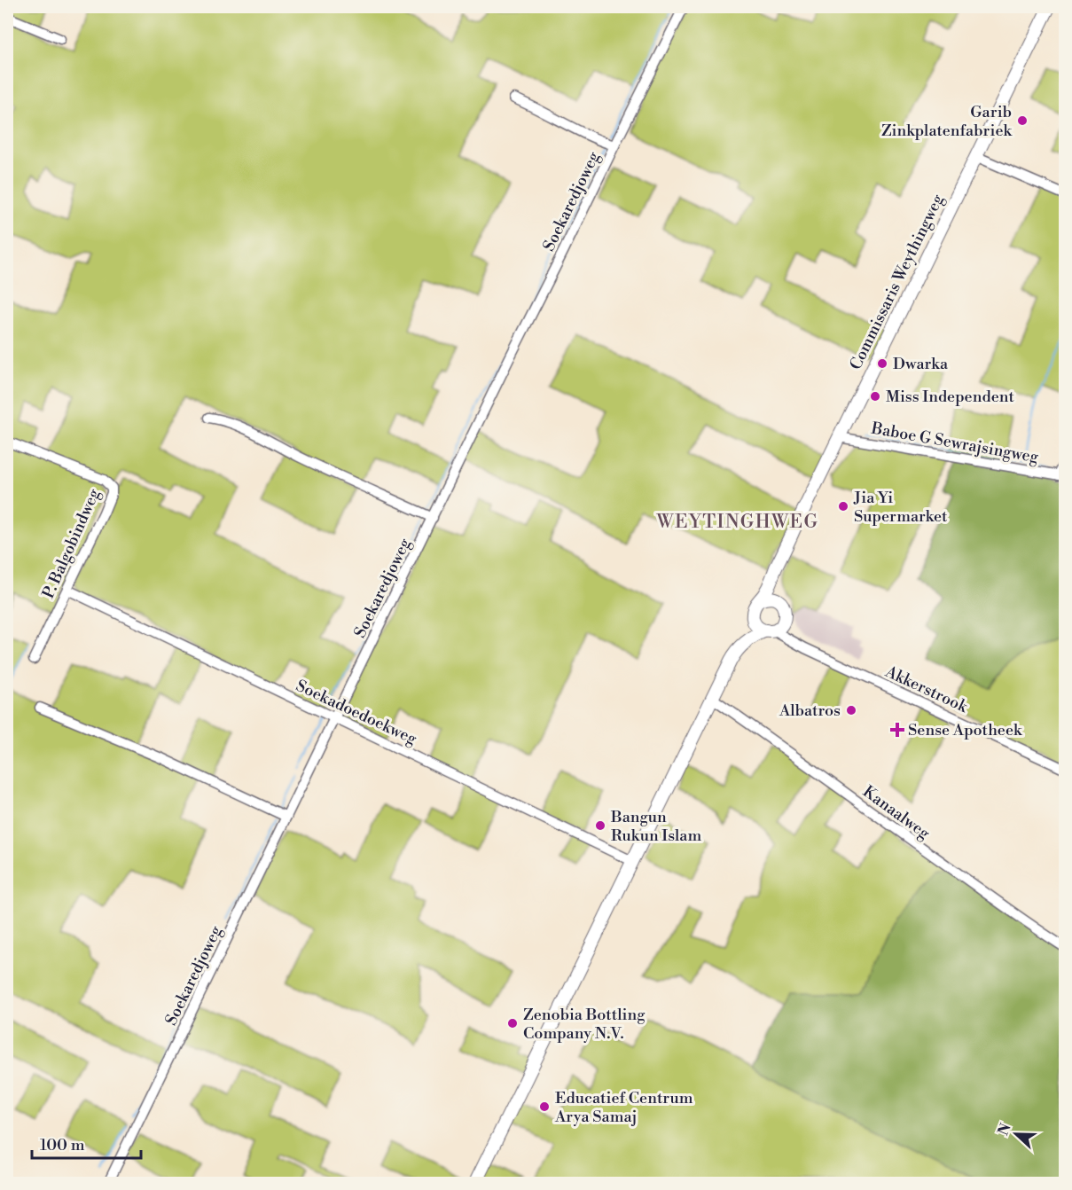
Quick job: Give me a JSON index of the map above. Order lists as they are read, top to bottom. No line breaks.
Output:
{"streets":{"main road":["Commissaris Weythingweg"],"street":["Soekaredjoweg","Baboe G Sewrajsingweg","P. Balgobindweg","Akkerstrook","Soekadoedoekweg","Kanaalweg"]},"crossings":[["Soekaredjoweg","Soekadoedoekweg"],["Commissaris Weythingweg","Baboe G Sewrajsingweg"],["Commissaris Weythingweg","Akkerstrook"],["P. Balgobindweg","Soekadoedoekweg"]],"districts":["WEYTINGHWEG"],"places":{"other":["Garib Zinkplatenfabriek","Dwarka","Miss Independent","Jia Yi Supermarket","Albatros","Bangun Rukun Islam","Zenobia Bottling Company N.V.","Educatief Centrum Arya Samaj"],"health":["Sense Apotheek"]},"scale_bar":"100 m","north":"left"}
